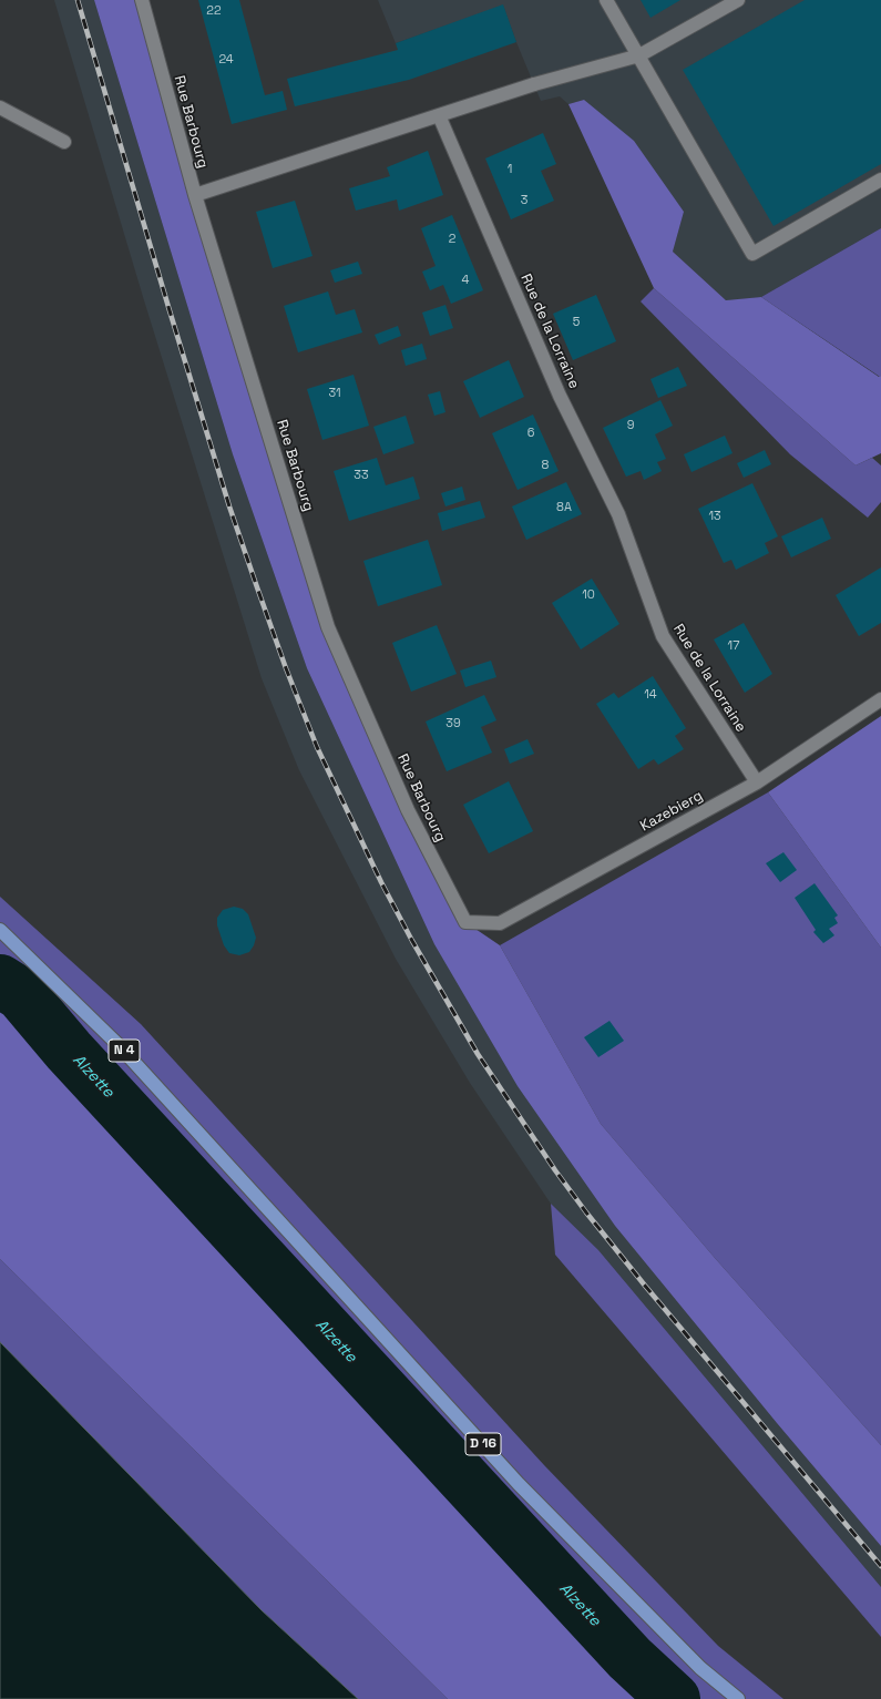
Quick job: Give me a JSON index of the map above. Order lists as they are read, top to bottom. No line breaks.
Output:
{"streets":{"main road":["N 4","D 16"],"street":["Rue Barbourg","Rue de la Lorraine","Kazebierg"]},"crossings":[["Rue Barbourg","Kazebierg"],["Rue de la Lorraine","Kazebierg"],["N 4","D 16"]],"water":["Alzette"],"house_numbers":["22","24","1","3","2","4","5","31","9","6","8","33","8A","13","10","17","14","39"]}
